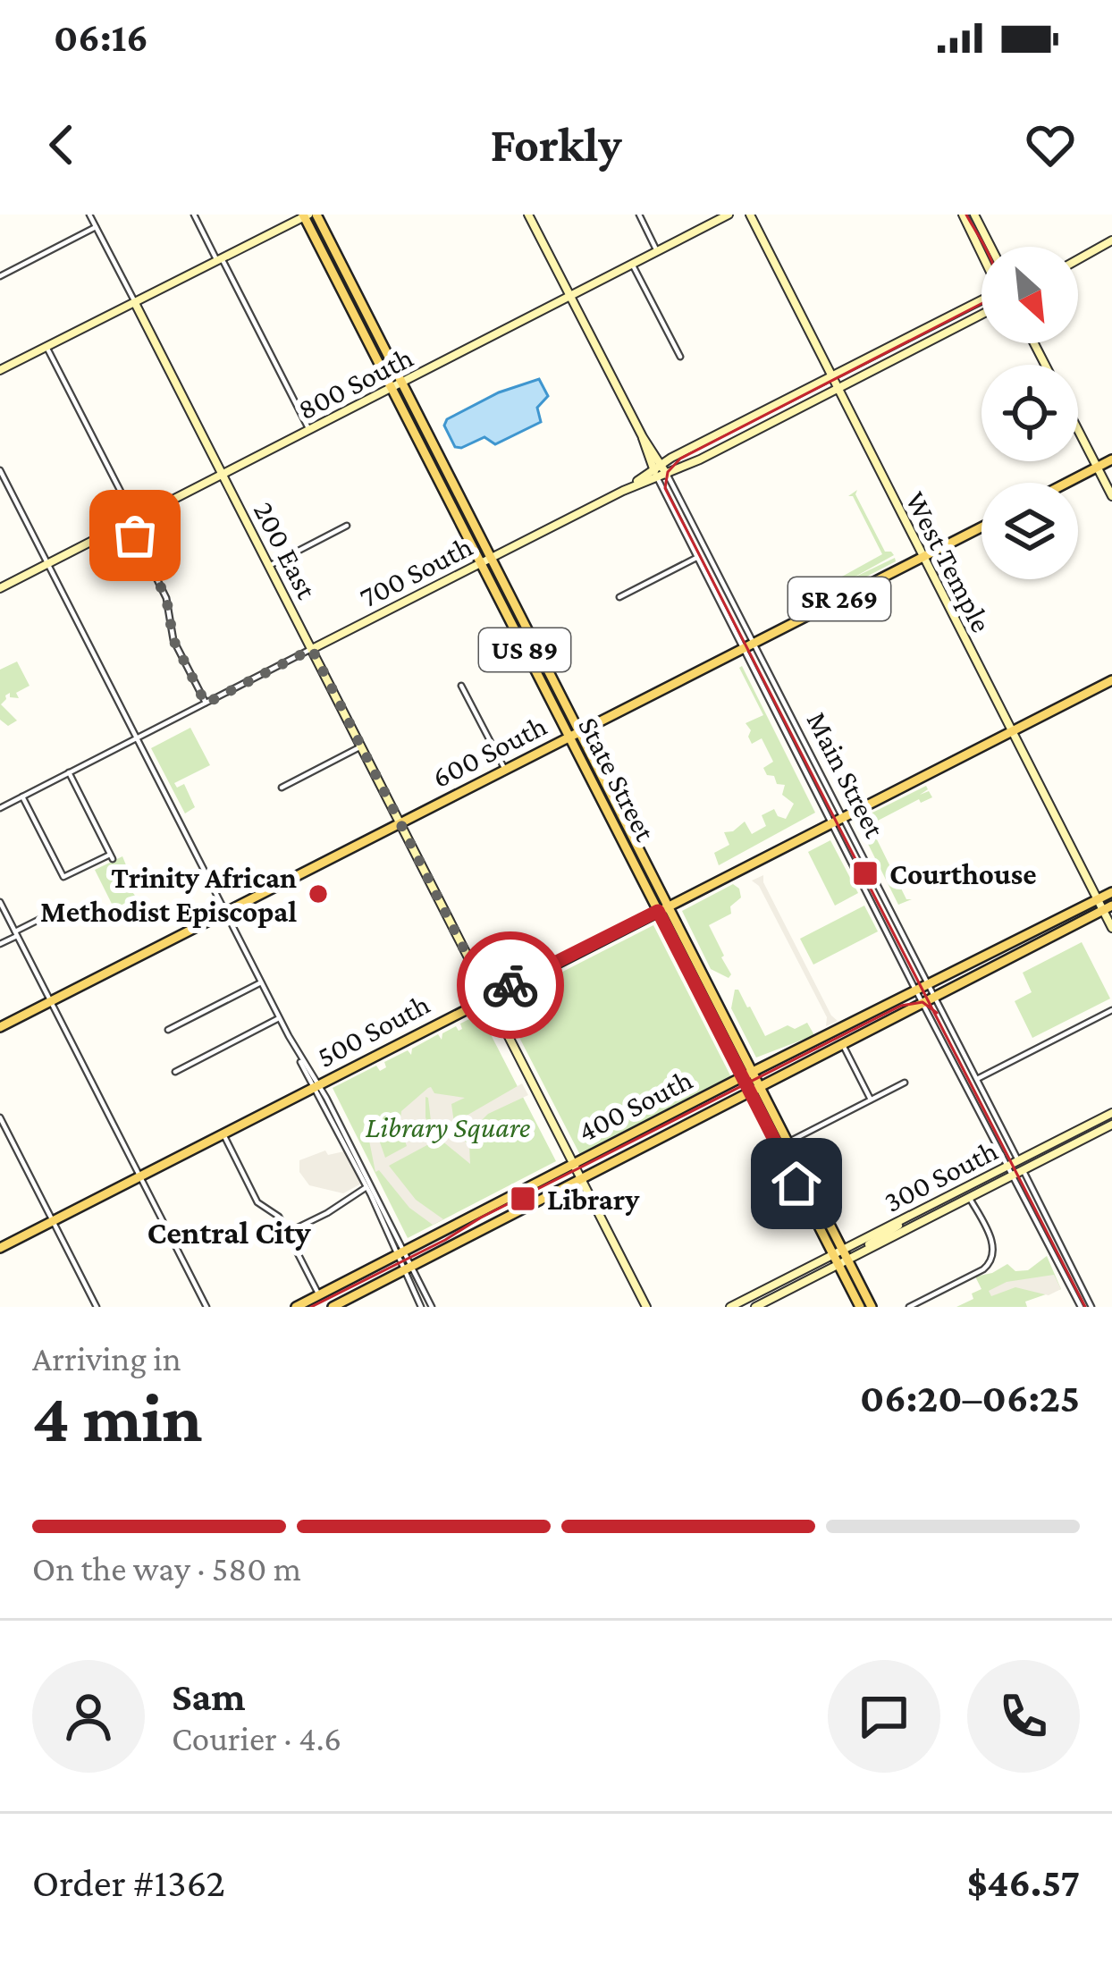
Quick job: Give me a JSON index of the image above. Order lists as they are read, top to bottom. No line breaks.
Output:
{"streets":{"main road":["SR 269","US 89","600 South","State Street","500 South","400 South"],"street":["800 South","200 East","West Temple","700 South","Main Street","300 South"]},"crossings":[["800 South","200 East"],["800 South","Main Street"],["800 South","State Street"],["200 East","700 South"],["200 East","600 South"],["200 East","500 South"],["200 East","400 South"],["West Temple","700 South"],["West Temple","600 South"],["West Temple","500 South"],["West Temple","400 South"],["700 South","Main Street"],["700 South","State Street"],["600 South","Main Street"],["600 South","State Street"],["Main Street","500 South"],["Main Street","400 South"],["Main Street","300 South"],["State Street","500 South"],["State Street","400 South"],["State Street","300 South"]],"districts":["Central City"],"parks":["Library Square"],"places":{"transit":["Courthouse","Library"],"other":["Trinity African Methodist Episcopal"]},"north":"bottom right","page":{"status":"06:16","header":"Forkly","heading":["4 min","Arriving in","06:20–06:25"],"panel":["Sam","Courier · 4.6","Order #1362","$46.57"],"bar":"On the way · 580 m"}}
